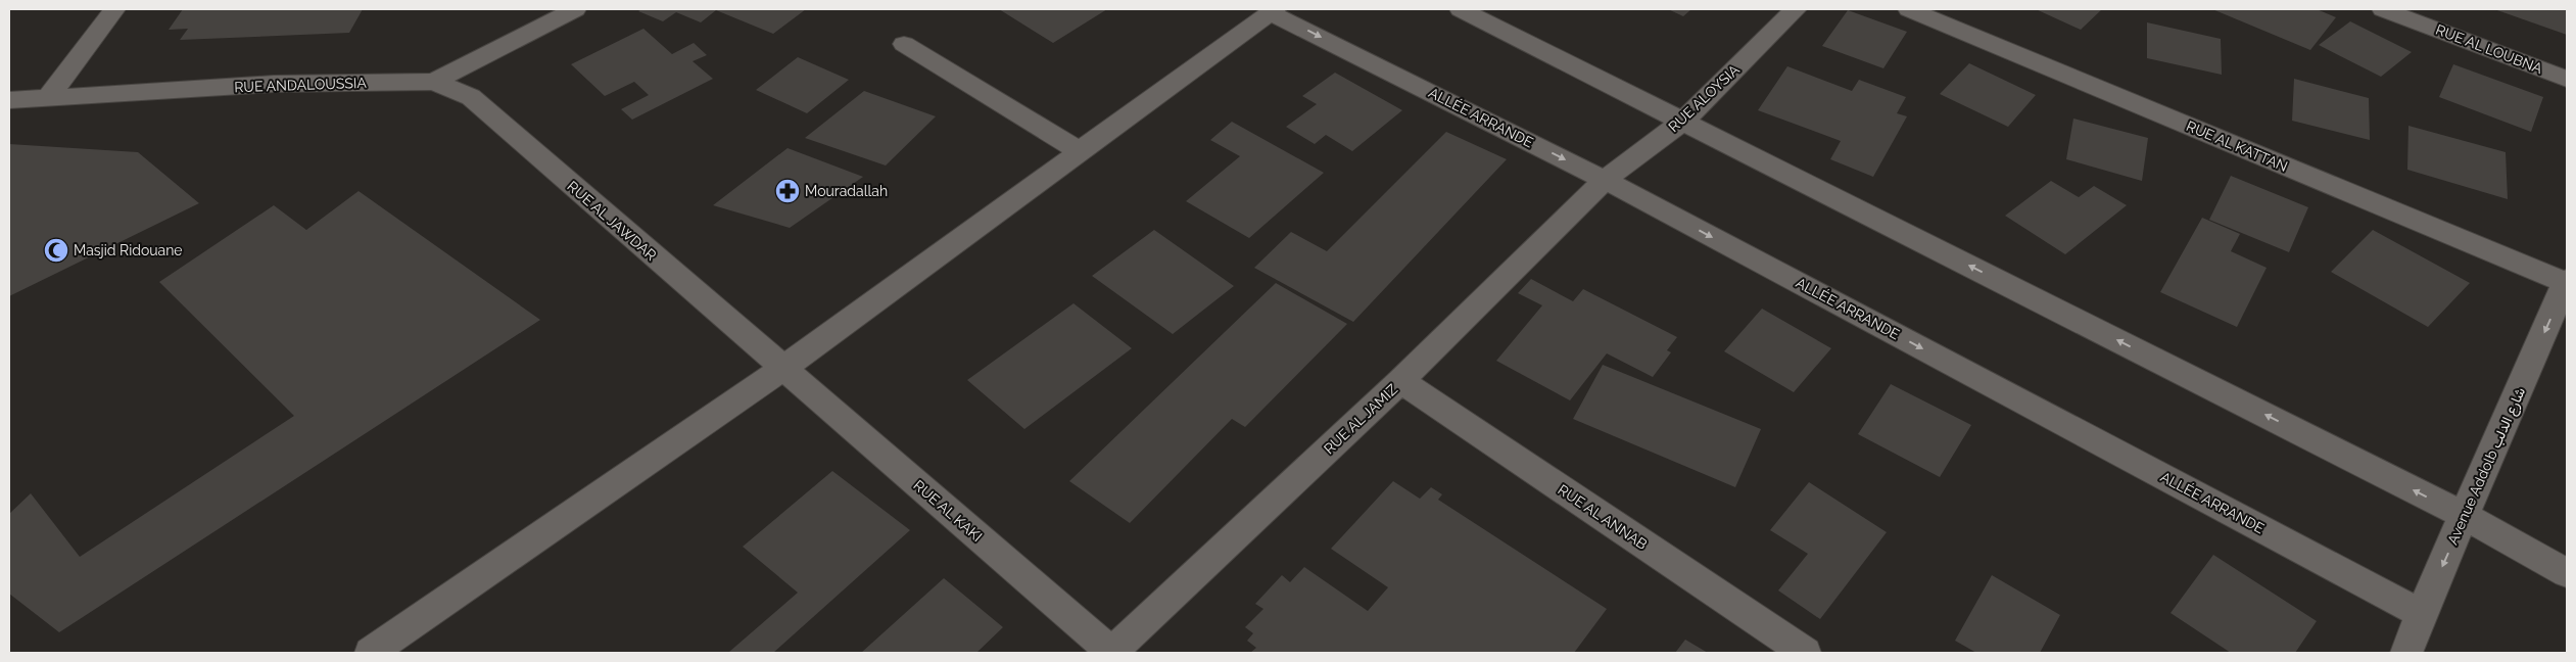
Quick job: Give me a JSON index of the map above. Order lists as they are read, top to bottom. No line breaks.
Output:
{"streets":{"street":["RUE AL LOUBNA","RUE ANDALOUSSIA","RUE ALOYSIA","ALLÉE ARRANDE","RUE AL KATTAN","RUE AL JAWDAR","RUE AL JAMIZ","Avenue Addolb شارع الدلب","RUE AL KAKI","RUE AL ANNAB"]},"crossings":[["RUE ANDALOUSSIA","RUE AL JAWDAR"],["RUE ALOYSIA","ALLÉE ARRANDE"],["RUE ALOYSIA","RUE AL JAMIZ"],["ALLÉE ARRANDE","RUE AL JAMIZ"],["ALLÉE ARRANDE","Avenue Addolb شارع الدلب"],["RUE AL KATTAN","Avenue Addolb شارع الدلب"],["RUE AL JAWDAR","RUE AL KAKI"],["RUE AL JAMIZ","RUE AL KAKI"],["RUE AL JAMIZ","RUE AL ANNAB"]],"one_way":["Avenue Addolb شارع الدلب"],"places":{"pharmacy":["Mouradallah"],"mosque":["Masjid Ridouane"]}}
